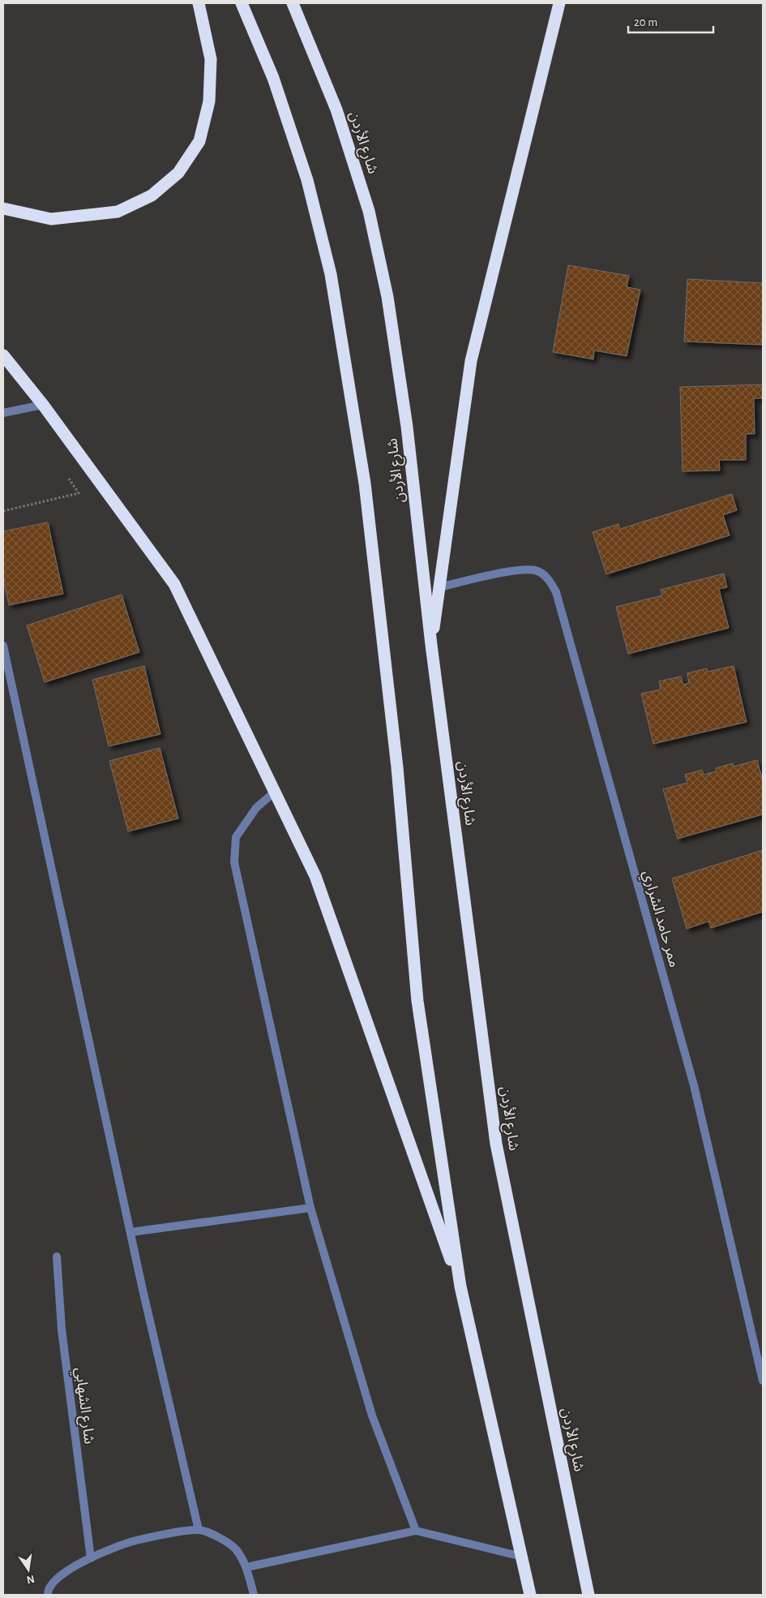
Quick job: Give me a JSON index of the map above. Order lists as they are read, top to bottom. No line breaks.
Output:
{"streets":{"highway":["شارع الأردن"],"street":["ممر حامد الشراري","شارع الشهابي"]},"scale_bar":"20 m","north":"bottom"}
